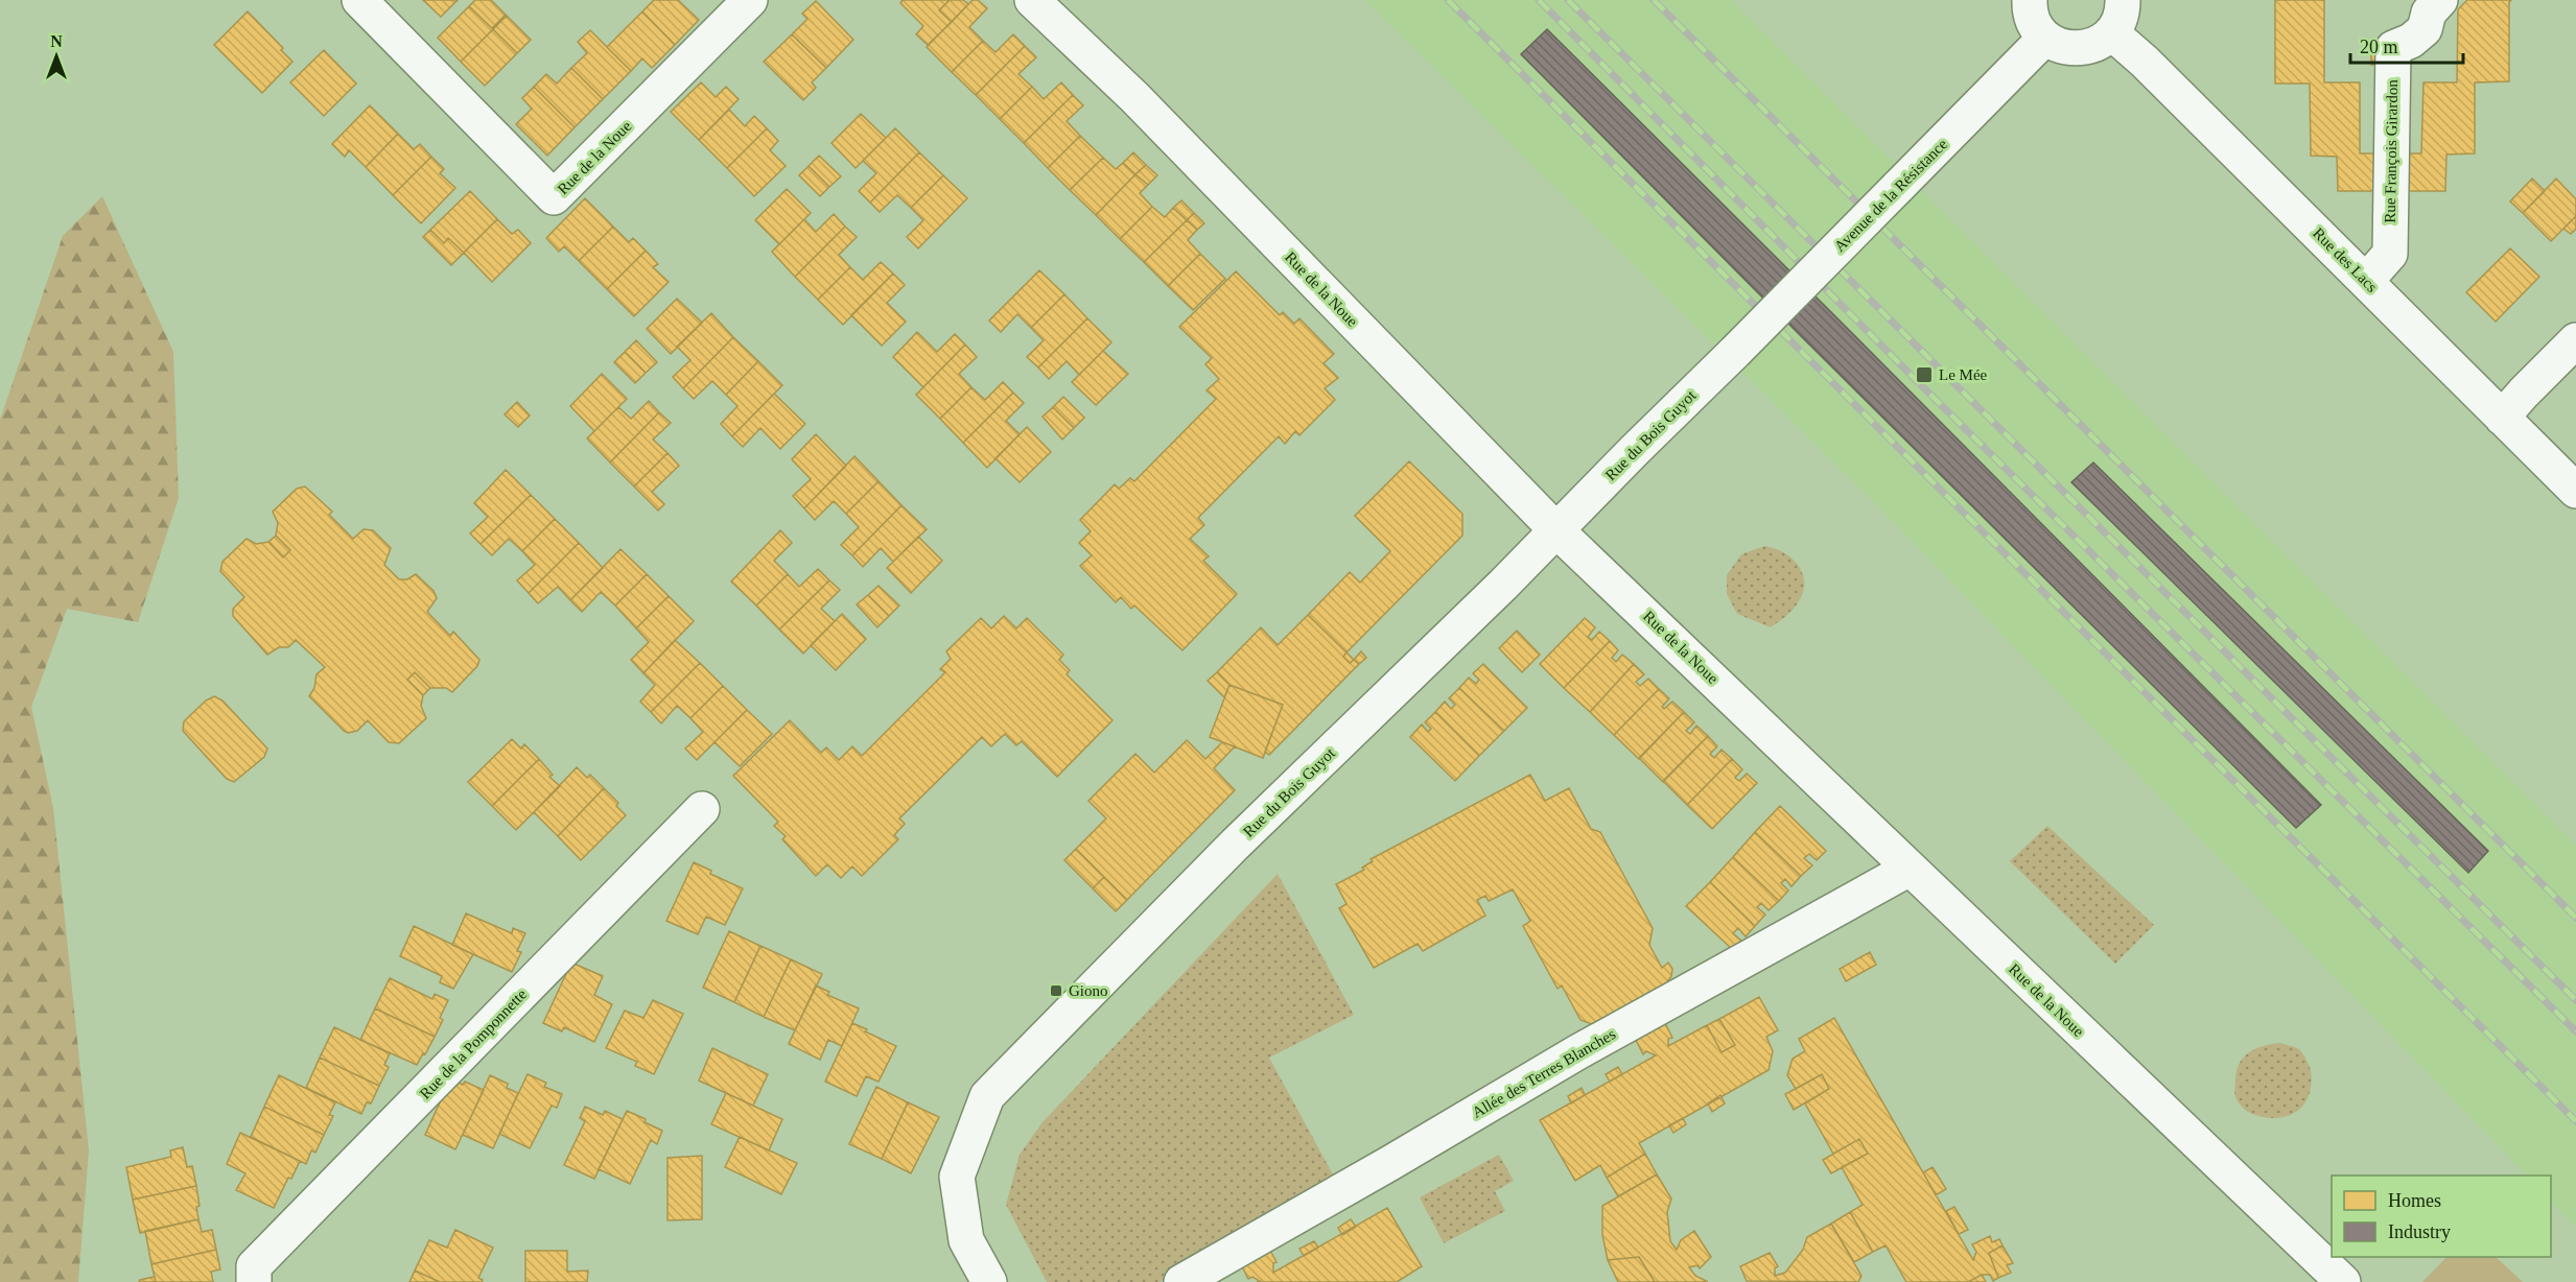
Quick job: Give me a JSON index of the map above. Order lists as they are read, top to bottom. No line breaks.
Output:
{"streets":{"street":["Rue François Girardon","Rue de la Noue","Avenue de la Résistance","Rue des Lacs","Rue du Bois Guyot","Rue de la Pomponnette","Allée des Terres Blanches"]},"crossings":[["Rue François Girardon","Rue des Lacs"],["Rue de la Noue","Rue du Bois Guyot"],["Rue de la Noue","Allée des Terres Blanches"],["Avenue de la Résistance","Rue du Bois Guyot"]],"places":{"transit":["Le Mée","Giono"]},"legend":["Homes","Industry"],"scale_bar":"20 m","north":"top"}
